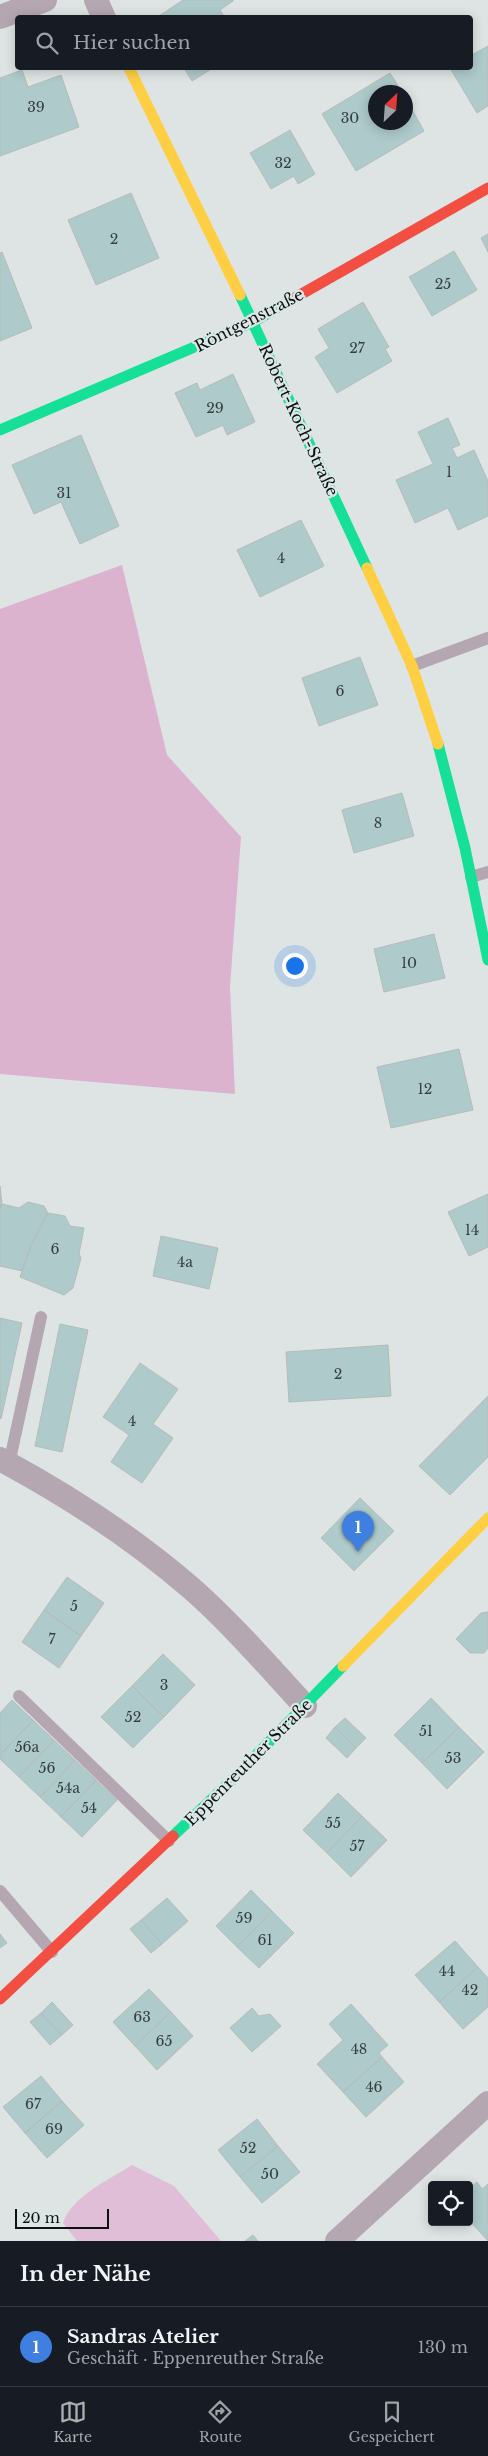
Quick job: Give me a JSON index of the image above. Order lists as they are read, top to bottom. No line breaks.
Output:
{"streets":{"street":["Röntgenstraße","Robert-Koch-Straße","Eppenreuther Straße"]},"crossings":[["Röntgenstraße","Robert-Koch-Straße"]],"house_numbers":["39","30","32","2","25","27","29","1","31","4","6","8","10","12","14","6","4a","2","4","5","7","3","52","51","56a","53","56","54a","54","55","57","59","61","44","42","63","65","48","46","67","69","52","50"],"scale_bar":"20 m","north":"top right","page":{"search":"Hier suchen","pins":"1","scale":"20 m","heading":"In der Nähe","list":[{"mark":"1","name":"Sandras Atelier","note":"Geschäft · Eppenreuther Straße","value":"130 m"}],"nav":["Karte","Route","Gespeichert"]}}
